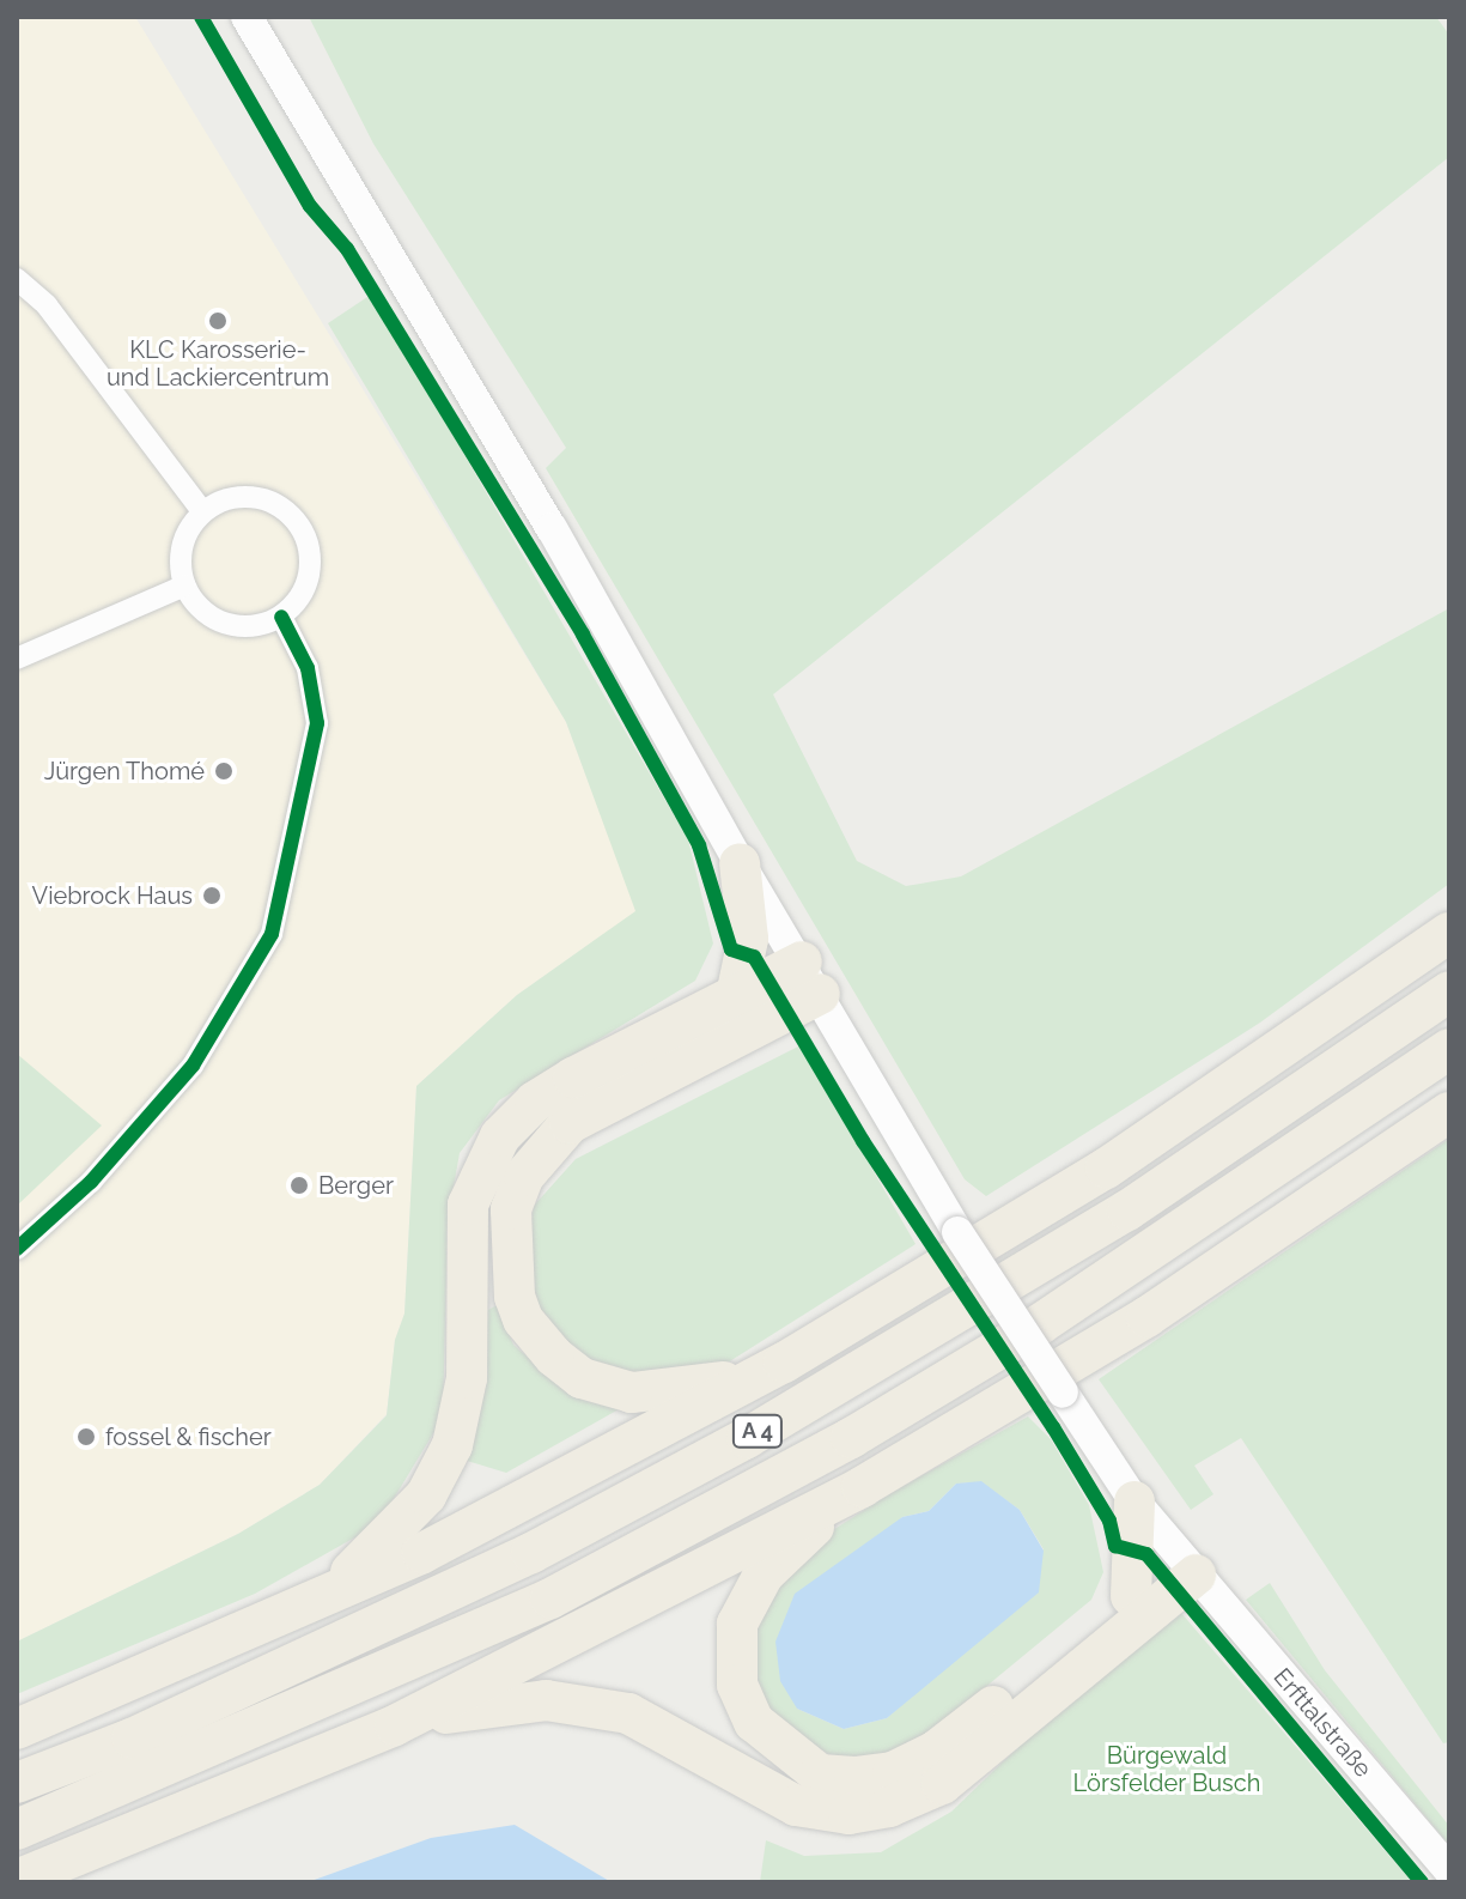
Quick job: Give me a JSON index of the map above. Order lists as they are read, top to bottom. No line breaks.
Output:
{"streets":{"highway":["A 4"],"main road":["Erfttalstraße"]},"parks":["Bürgewald Lörsfelder Busch"],"places":["KLC Karosserie- und Lackiercentrum","Jürgen Thomé","Viebrock Haus","Berger","fossel & fischer"]}
